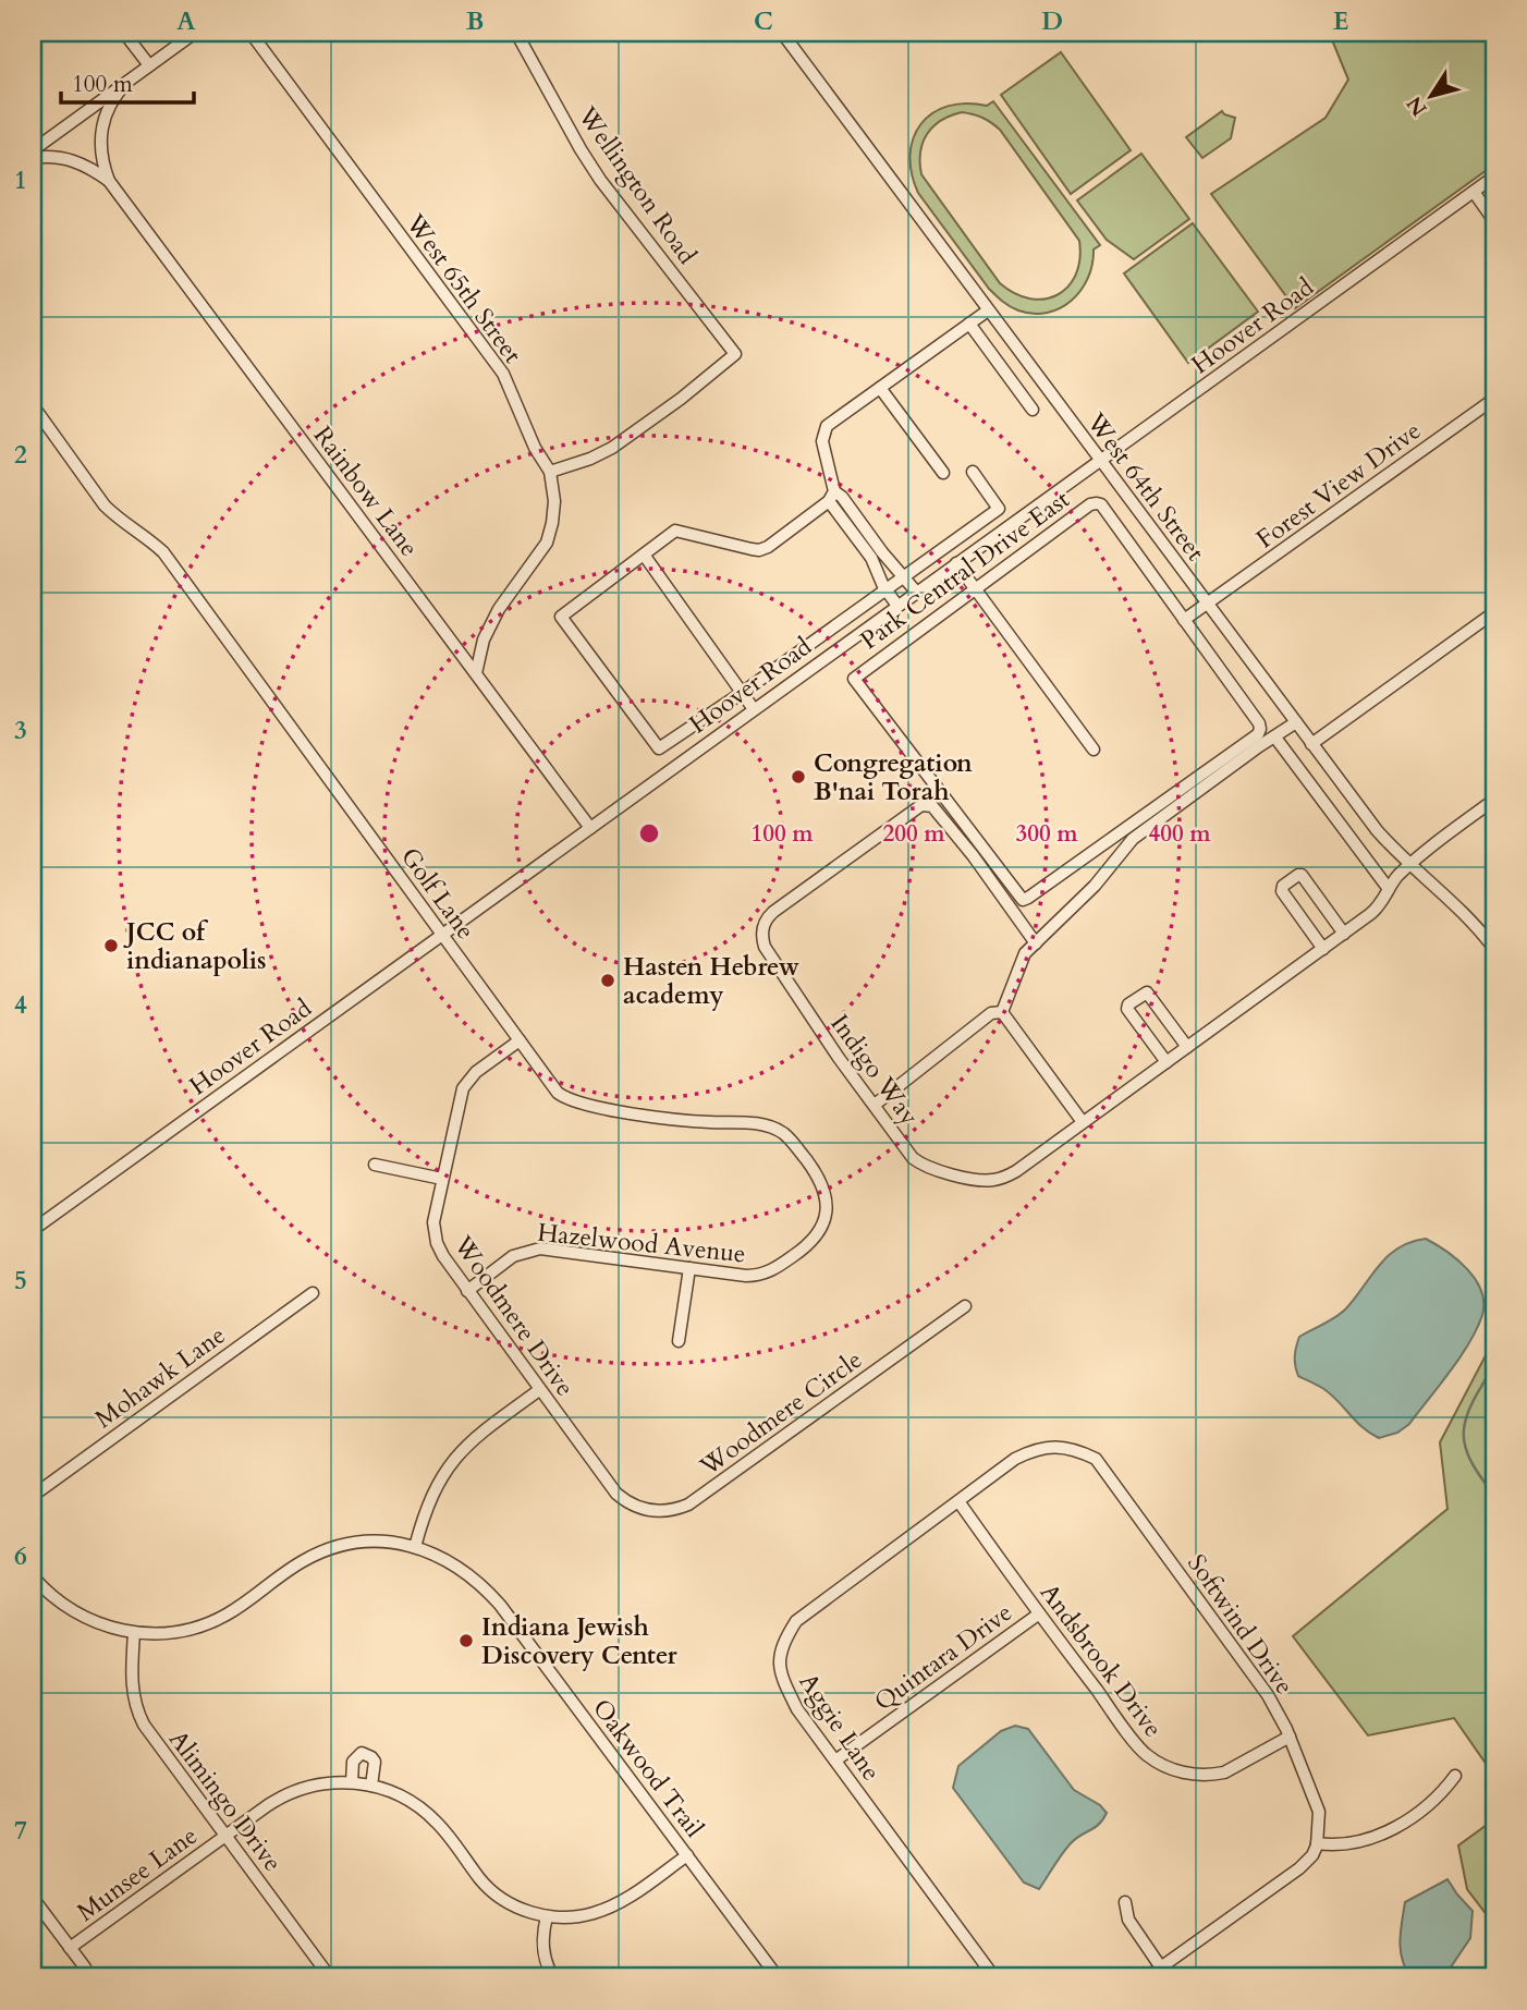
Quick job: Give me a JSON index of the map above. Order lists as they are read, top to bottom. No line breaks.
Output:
{"streets":{"street":["Wellington Road","West 65th Street","Hoover Road","Forest View Drive","West 64th Street","Rainbow Lane","Park Central Drive East","Golf Lane","Indigo Way","Hazelwood Avenue","Woodmere Drive","Mohawk Lane","Woodmere Circle","Softwind Drive","Quintara Drive","Andsbrook Drive","Aggie Lane","Oakwood Trail","Alimingo Drive","Munsee Lane"]},"crossings":[["Wellington Road","West 65th Street"],["West 65th Street","Rainbow Lane"],["Hoover Road","West 64th Street"],["Hoover Road","Rainbow Lane"],["Hoover Road","Golf Lane"],["Forest View Drive","West 64th Street"],["Forest View Drive","Park Central Drive East"],["Golf Lane","Hazelwood Avenue"],["Golf Lane","Woodmere Drive"],["Hazelwood Avenue","Woodmere Drive"],["Woodmere Drive","Woodmere Circle"],["Softwind Drive","Andsbrook Drive"],["Softwind Drive","Aggie Lane"],["Quintara Drive","Andsbrook Drive"],["Quintara Drive","Aggie Lane"],["Andsbrook Drive","Aggie Lane"],["Oakwood Trail","Alimingo Drive"],["Oakwood Trail","Munsee Lane"],["Alimingo Drive","Munsee Lane"]],"places":["Congregation B'nai Torah","JCC of indianapolis","Hasten Hebrew academy","Indiana Jewish Discovery Center"],"scale_bar":"100 m","north":"bottom left","grid":{"columns":["A","B","C","D","E"],"rows":["1","2","3","4","5","6","7"]},"rings":["100 m","200 m","300 m","400 m"]}
